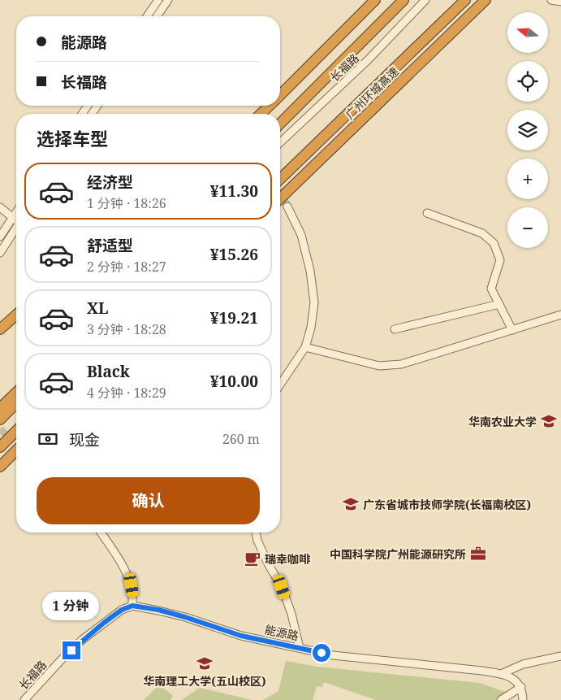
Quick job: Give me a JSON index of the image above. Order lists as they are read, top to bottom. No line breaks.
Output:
{"streets":{"highway":["广州环城高速"],"street":["长福路","能源路"]},"crossings":[["长福路","能源路"]],"places":{"school or university":["华南农业大学","广东省城市技师学院(长福南校区)","华南理工大学(五山校区)"],"office":["中国科学院广州能源研究所"],"cafe":["瑞幸咖啡"]},"north":"left","page":{"map_buttons":["+","−"],"banner":["能源路","长福路"],"heading":"选择车型","list":[{"name":"经济型","note":"1 分钟 · 18:26","value":"¥11.30"},{"name":"舒适型","note":"2 分钟 · 18:27","value":"¥15.26"},{"name":"XL","note":"3 分钟 · 18:28","value":"¥19.21"},{"name":"Black","note":"4 分钟 · 18:29","value":"¥10.00"}],"pay":["现金","260 m"],"buttons":"确认","bubble":"1 分钟"}}
